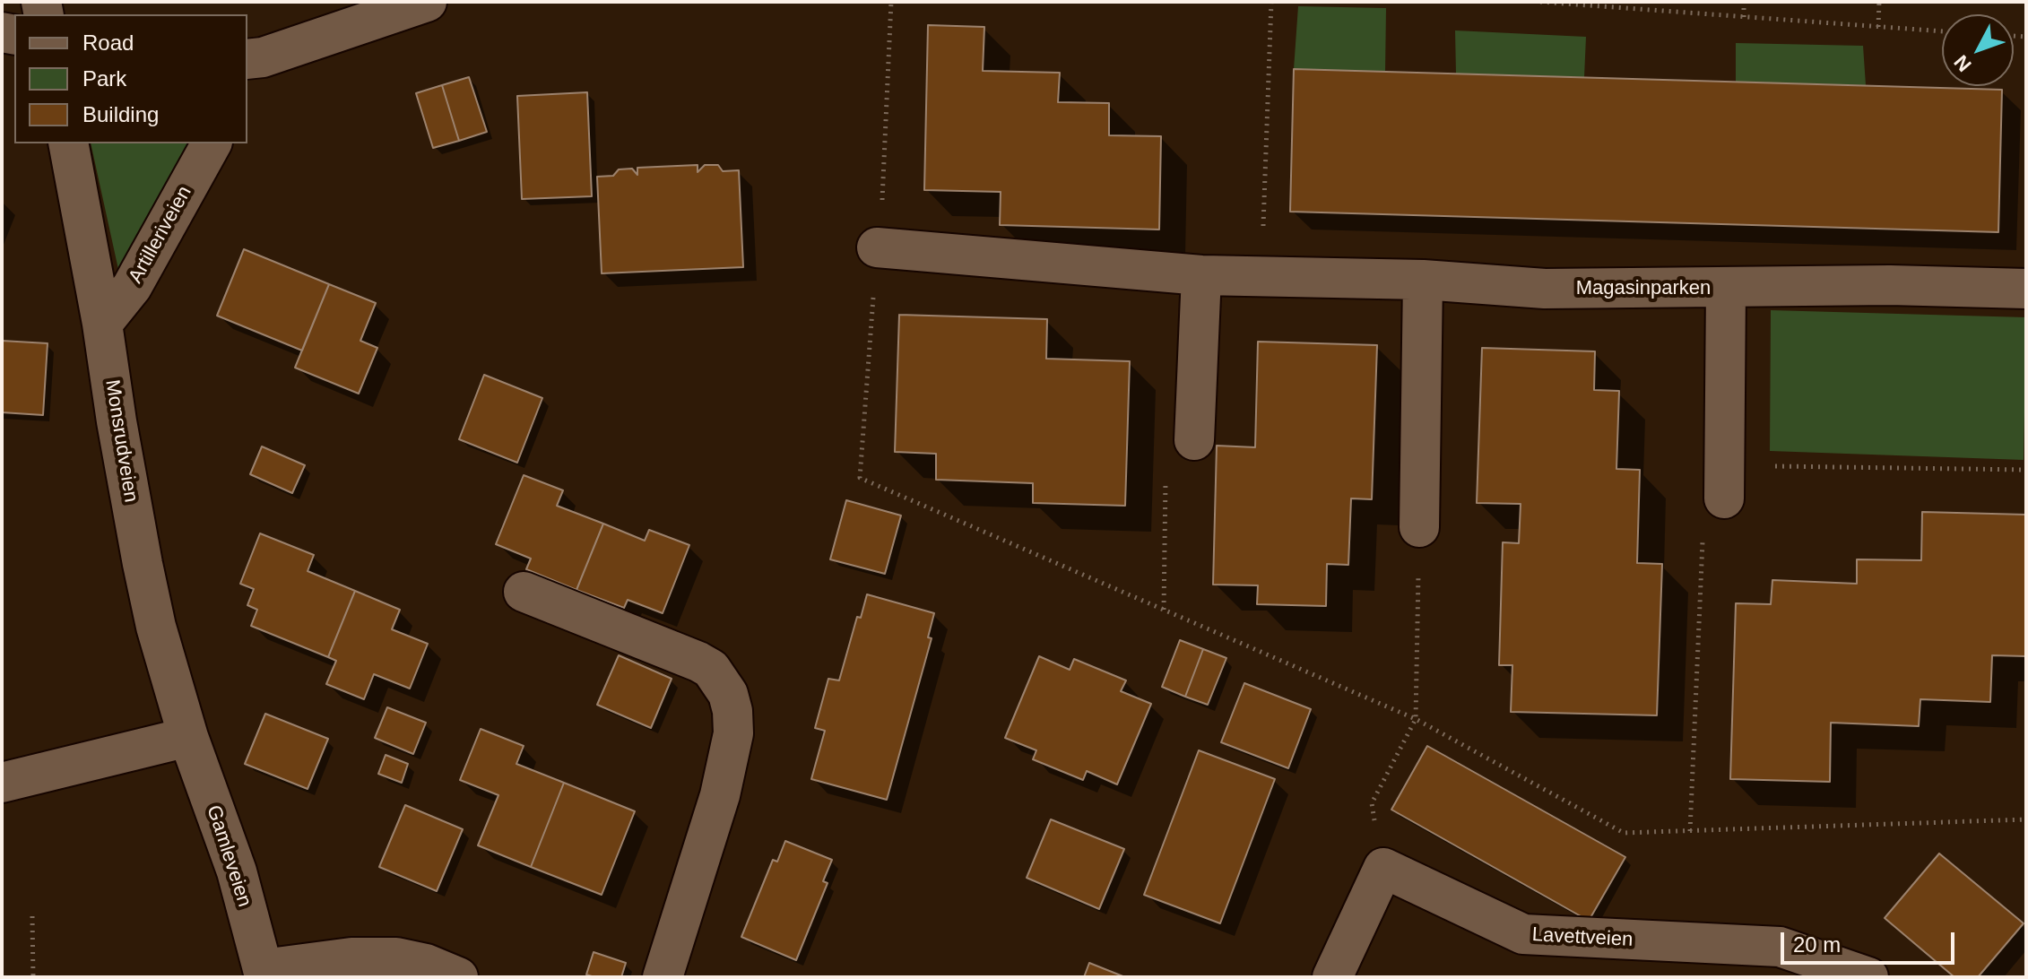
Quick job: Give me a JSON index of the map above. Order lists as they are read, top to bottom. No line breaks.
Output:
{"streets":{"street":["Artilleriveien","Magasinparken","Monsrudveien","Gamleveien","Lavettveien"]},"crossings":[["Artilleriveien","Monsrudveien"],["Monsrudveien","Gamleveien"]],"legend":["Road","Park","Building"],"scale_bar":"20 m","north":"bottom left"}
